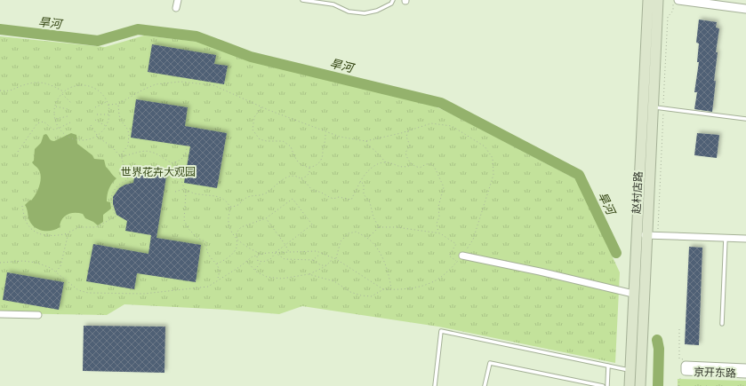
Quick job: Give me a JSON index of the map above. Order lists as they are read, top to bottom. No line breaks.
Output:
{"streets":{"main road":["赵村店路"],"street":["京开东路"]},"water":["旱河"],"parks":["世界花卉大观园"]}
